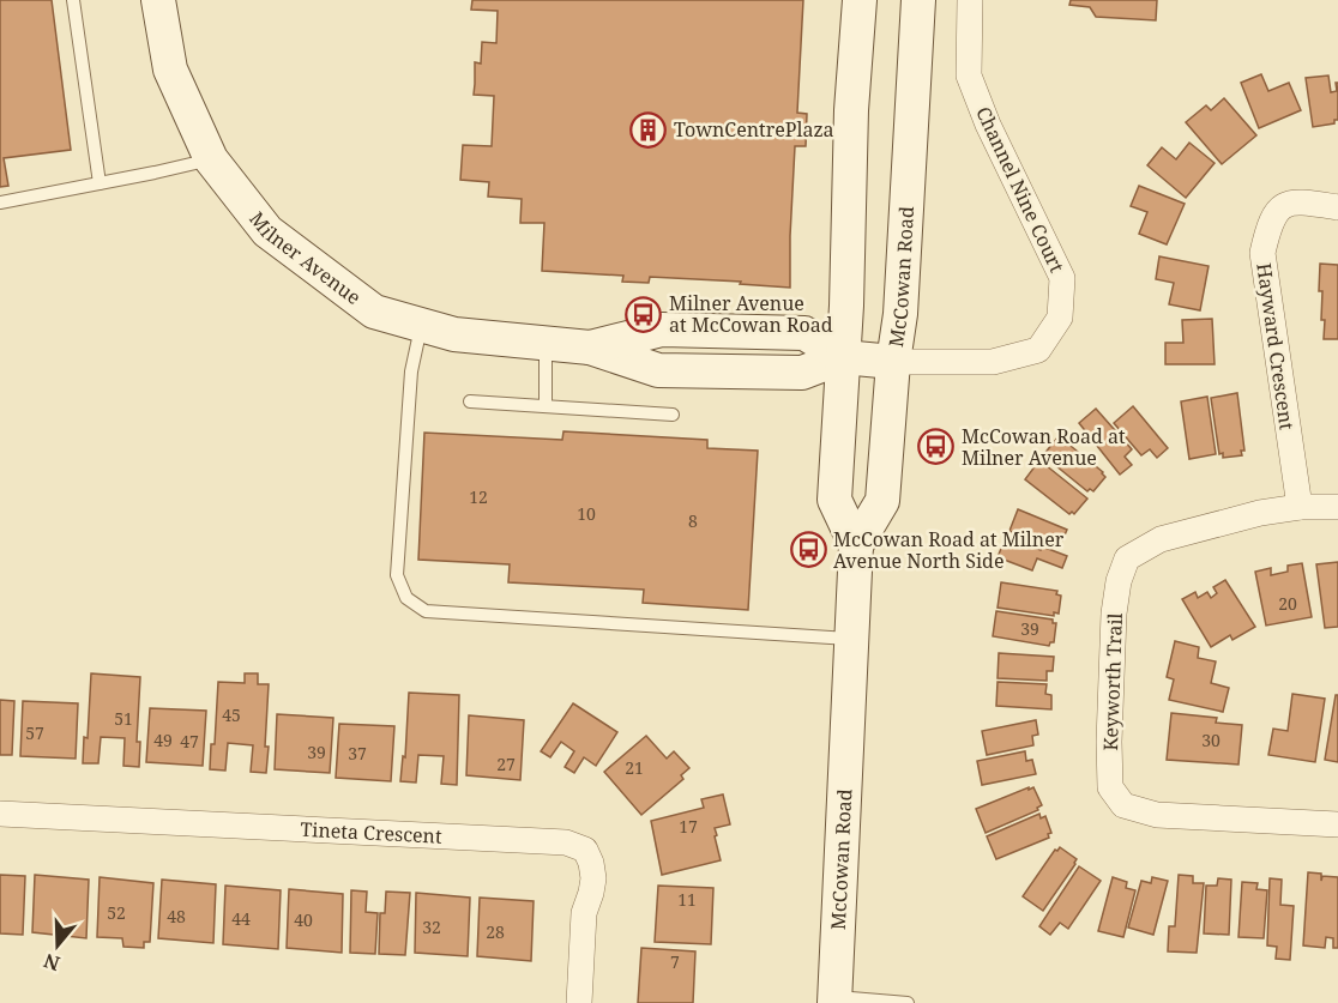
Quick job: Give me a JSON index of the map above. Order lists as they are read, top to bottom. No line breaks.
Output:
{"streets":{"main road":["Channel Nine Court","Milner Avenue","McCowan Road"],"street":["Hayward Crescent","Keyworth Trail","Tineta Crescent"]},"crossings":[["Channel Nine Court","Milner Avenue"],["Channel Nine Court","McCowan Road"],["Milner Avenue","McCowan Road"],["Hayward Crescent","Keyworth Trail"]],"places":{"building":["TownCentrePlaza"],"bus stop":["Milner Avenue at McCowan Road","McCowan Road at Milner Avenue","McCowan Road at Milner Avenue North Side"]},"house_numbers":["12","10","8","20","39","45","51","57","49","30","47","39","37","27","21","17","11","52","48","44","40","32","28","7"],"north":"bottom"}
